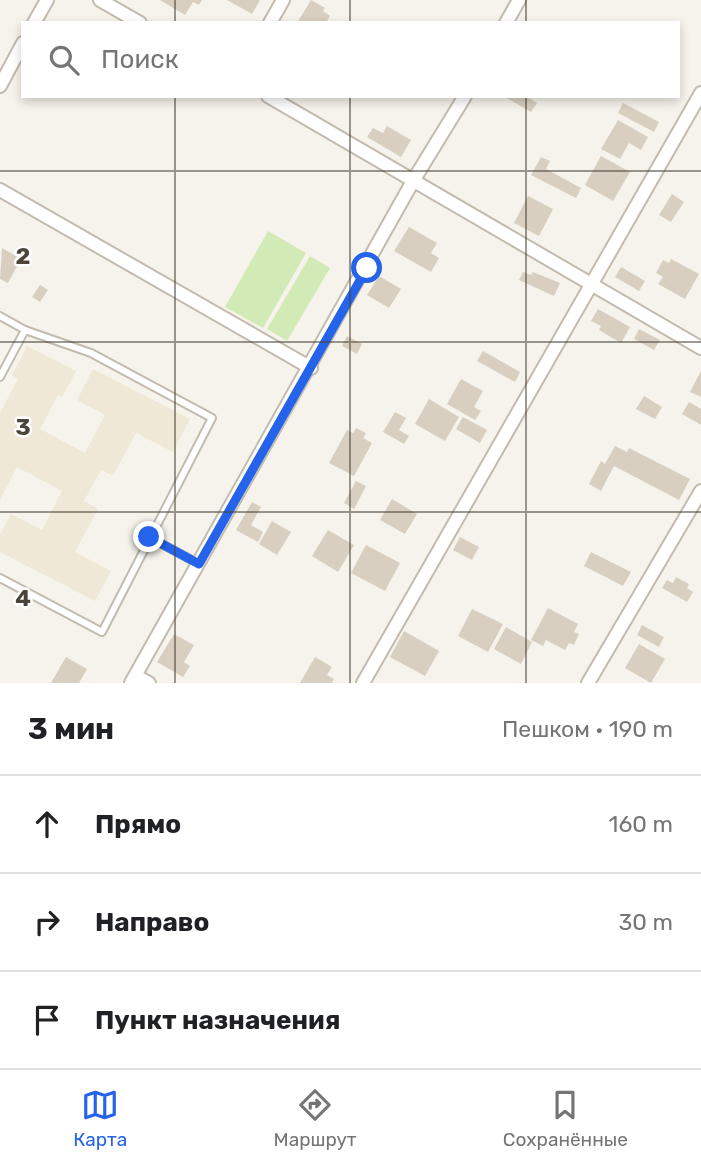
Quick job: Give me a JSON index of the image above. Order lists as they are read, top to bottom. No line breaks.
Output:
{"page":{"search":"Поиск","heading":["3 мин","Пешком · 190 m"],"list":[["Прямо","160 m"],["Направо","30 m"],"Пункт назначения"],"nav":["Карта","Маршрут","Сохранённые"]},"grid":{"rows":["2","3","4"]}}
